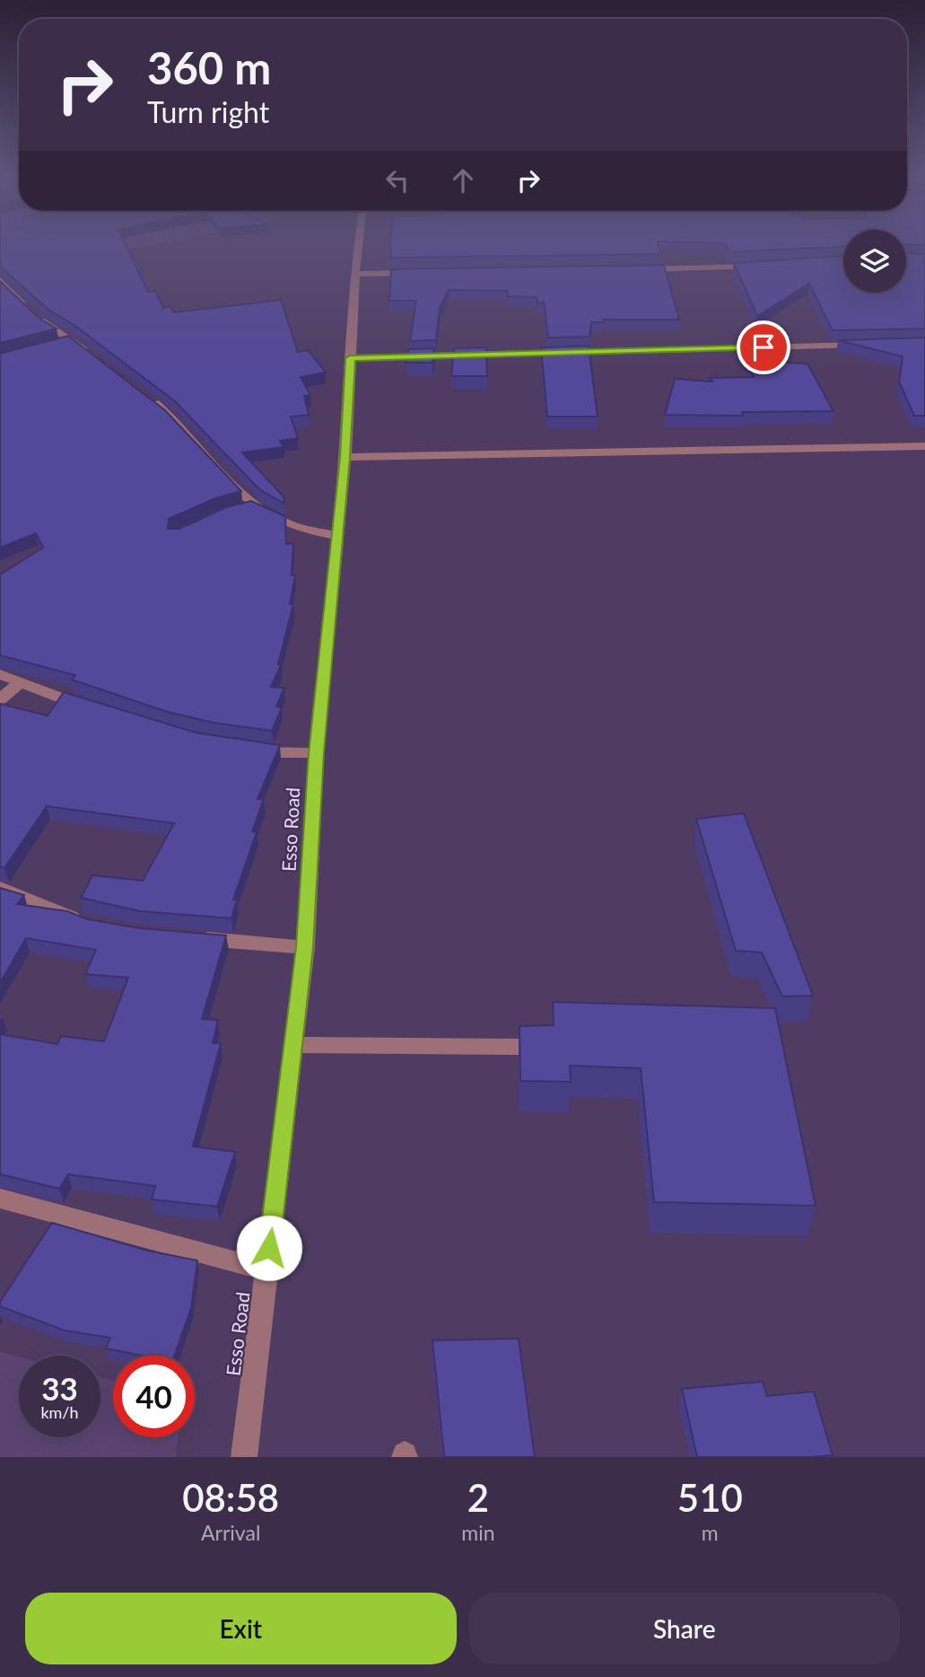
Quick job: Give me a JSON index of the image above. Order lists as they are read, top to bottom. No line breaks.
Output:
{"streets":{"street":["Esso Road"]},"page":{"turn":["360 m","Turn right"],"speed":"33 km/h","limit":"40","eta":["08:58","Arrival","2","min","510","m"],"buttons":["Exit","Share"]}}
